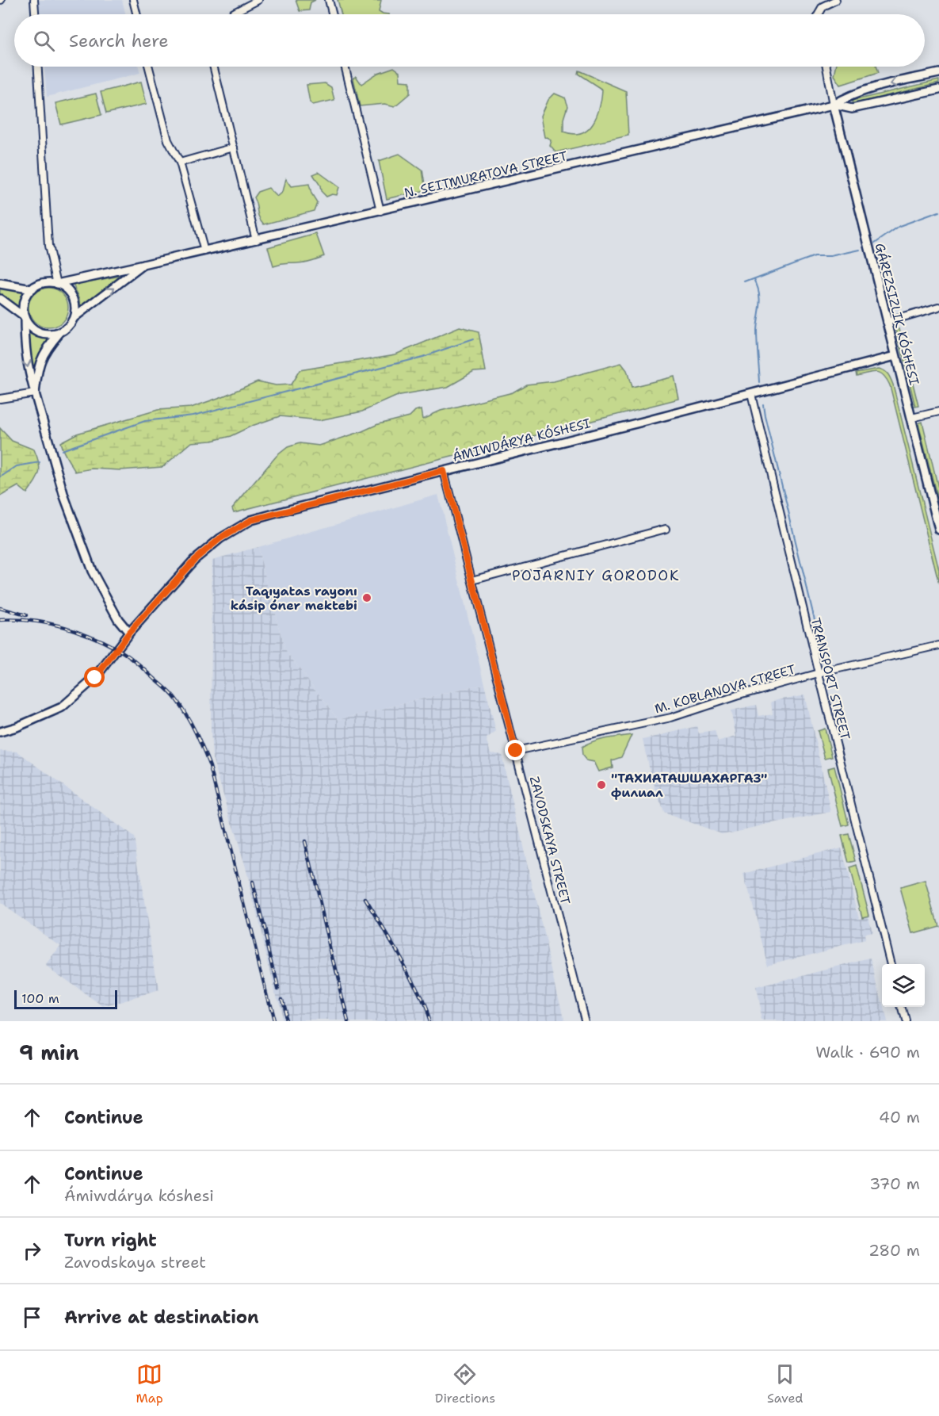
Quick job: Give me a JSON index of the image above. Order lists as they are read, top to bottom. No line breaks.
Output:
{"streets":{"street":["N. SEITMURATOVA STREET","GÁREZSIZLIK KÓSHESI","ÁMIWDÁRYA KÓSHESI","TRANSPORT STREET","M. KOBLANOVA STREET","ZAVODSKAYA STREET"]},"crossings":[["N. SEITMURATOVA STREET","GÁREZSIZLIK KÓSHESI"],["GÁREZSIZLIK KÓSHESI","ÁMIWDÁRYA KÓSHESI"],["ÁMIWDÁRYA KÓSHESI","TRANSPORT STREET"],["ÁMIWDÁRYA KÓSHESI","ZAVODSKAYA STREET"],["TRANSPORT STREET","M. KOBLANOVA STREET"],["M. KOBLANOVA STREET","ZAVODSKAYA STREET"]],"districts":["POJARNIY GORODOK"],"places":["Taqıyatas rayonı kásip óner mektebi","\"ТАХИАТАШШАХАРГАЗ\" филиал"],"scale_bar":"100 m","page":{"search":"Search here","scale":"100 m","heading":["9 min","Walk · 690 m"],"list":[["Continue","40 m"],["Continue","Ámiwdárya kóshesi","370 m"],["Turn right","Zavodskaya street","280 m"],"Arrive at destination"],"nav":["Map","Directions","Saved"]}}
